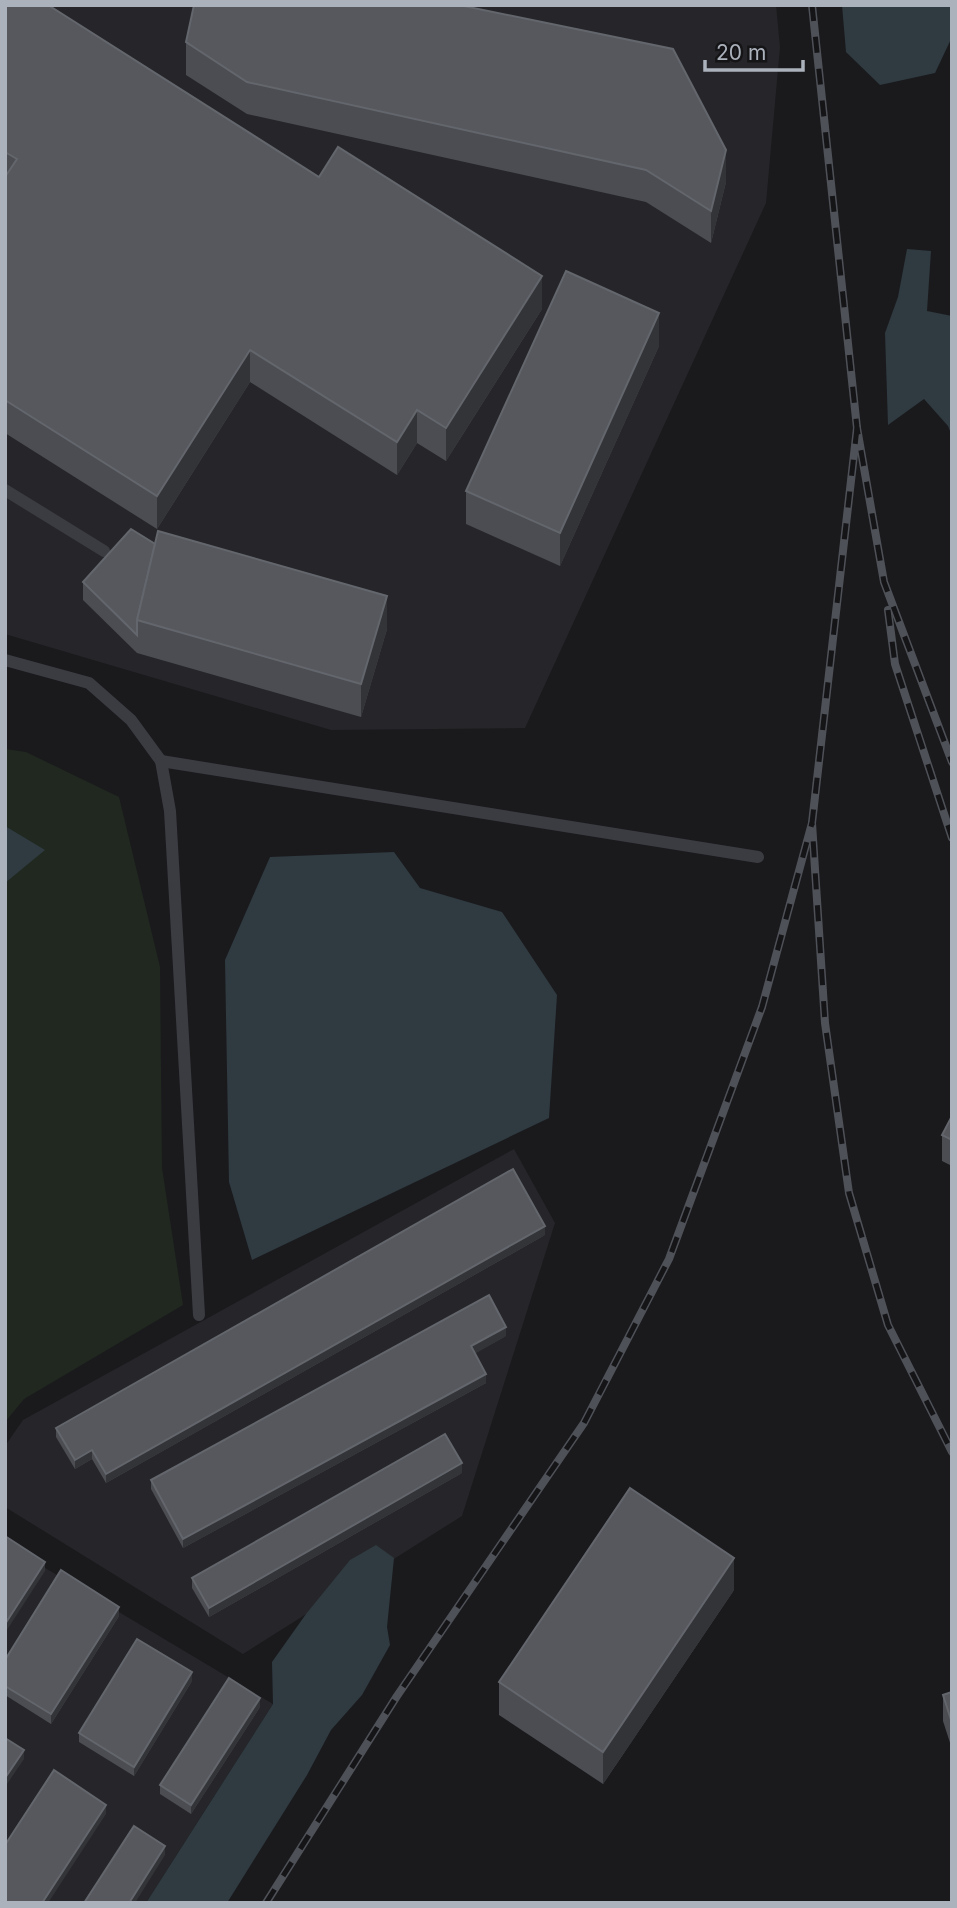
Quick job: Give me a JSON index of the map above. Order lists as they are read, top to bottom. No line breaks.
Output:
{"scale_bar":"20 m"}
